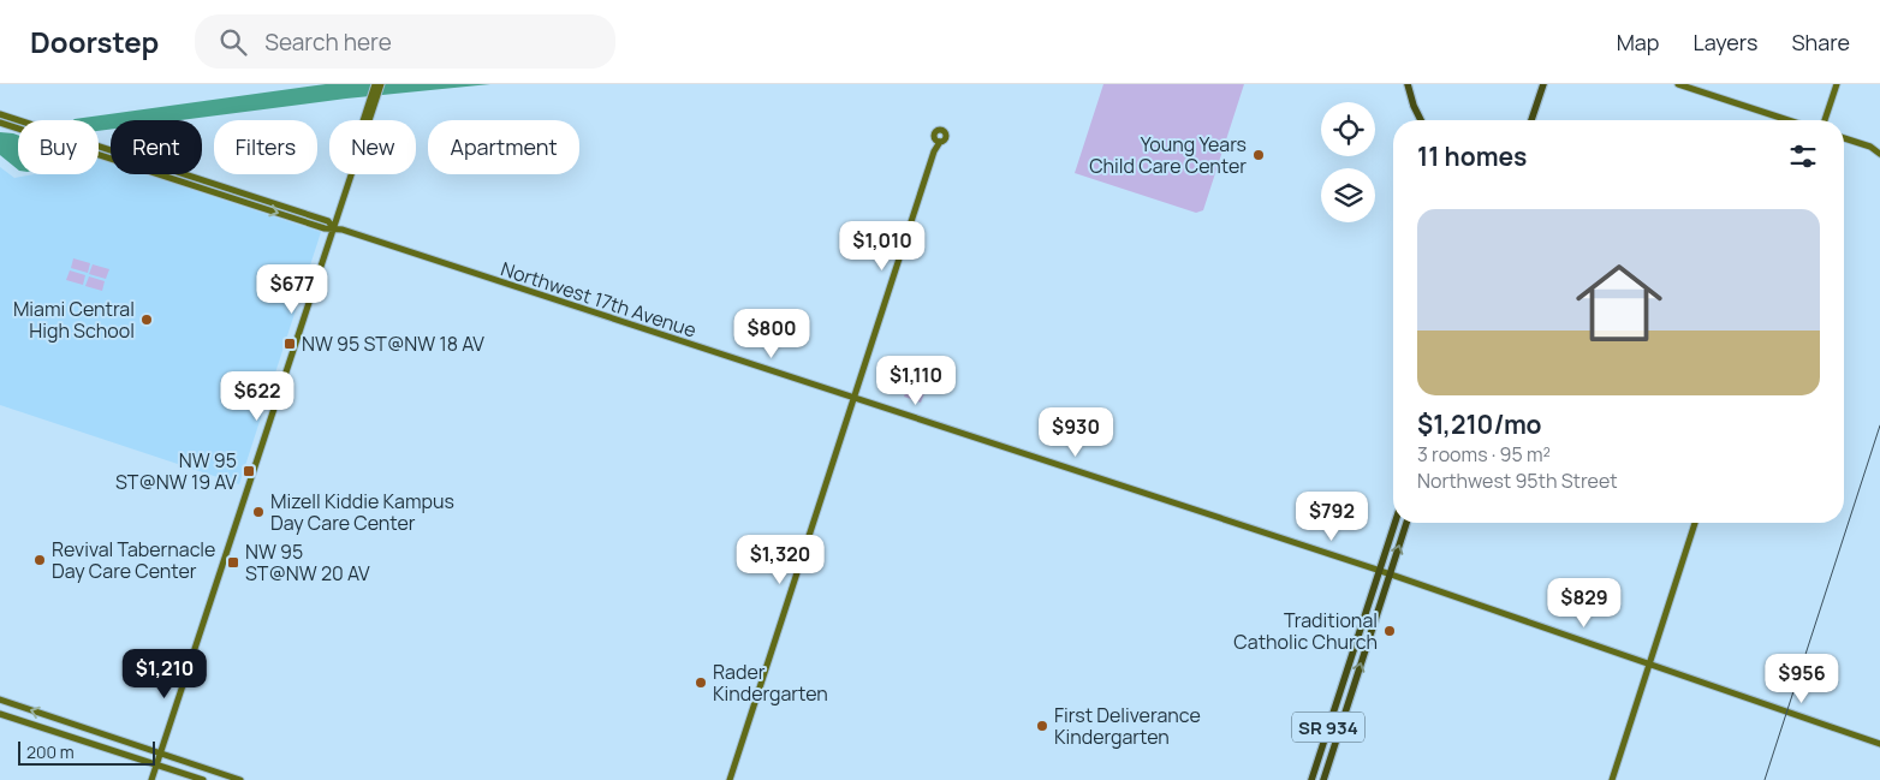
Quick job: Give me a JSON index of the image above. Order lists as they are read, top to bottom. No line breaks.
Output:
{"streets":{"main road":["Northwest 17th Avenue","SR 934"]},"crossings":[["Northwest 17th Avenue","SR 934"]],"places":{"other":["Young Years Child Care Center","Miami Central High School","Mizell Kiddie Kampus Day Care Center","Revival Tabernacle Day Care Center","Traditional Catholic Church","Rader Kindergarten","First Deliverance Kindergarten"],"transit":["NW 95 ST@NW 18 AV","NW 95 ST@NW 19 AV","NW 95 ST@NW 20 AV"]},"scale_bar":"200 m","page":{"header":"Doorstep","search":"Search here","nav":["Map","Layers","Share"],"chip":["Buy","Rent","Filters","New","Apartment"],"heading":"11 homes","list":[{"name":"$1,210/mo","note":"3 rooms · 95 m² · Northwest 95th Street"}],"price":["$1,010","$677","$800","$1,110","$622","$930","$792","$1,320","$829","$1,210","$956"],"scale":"200 m"}}
